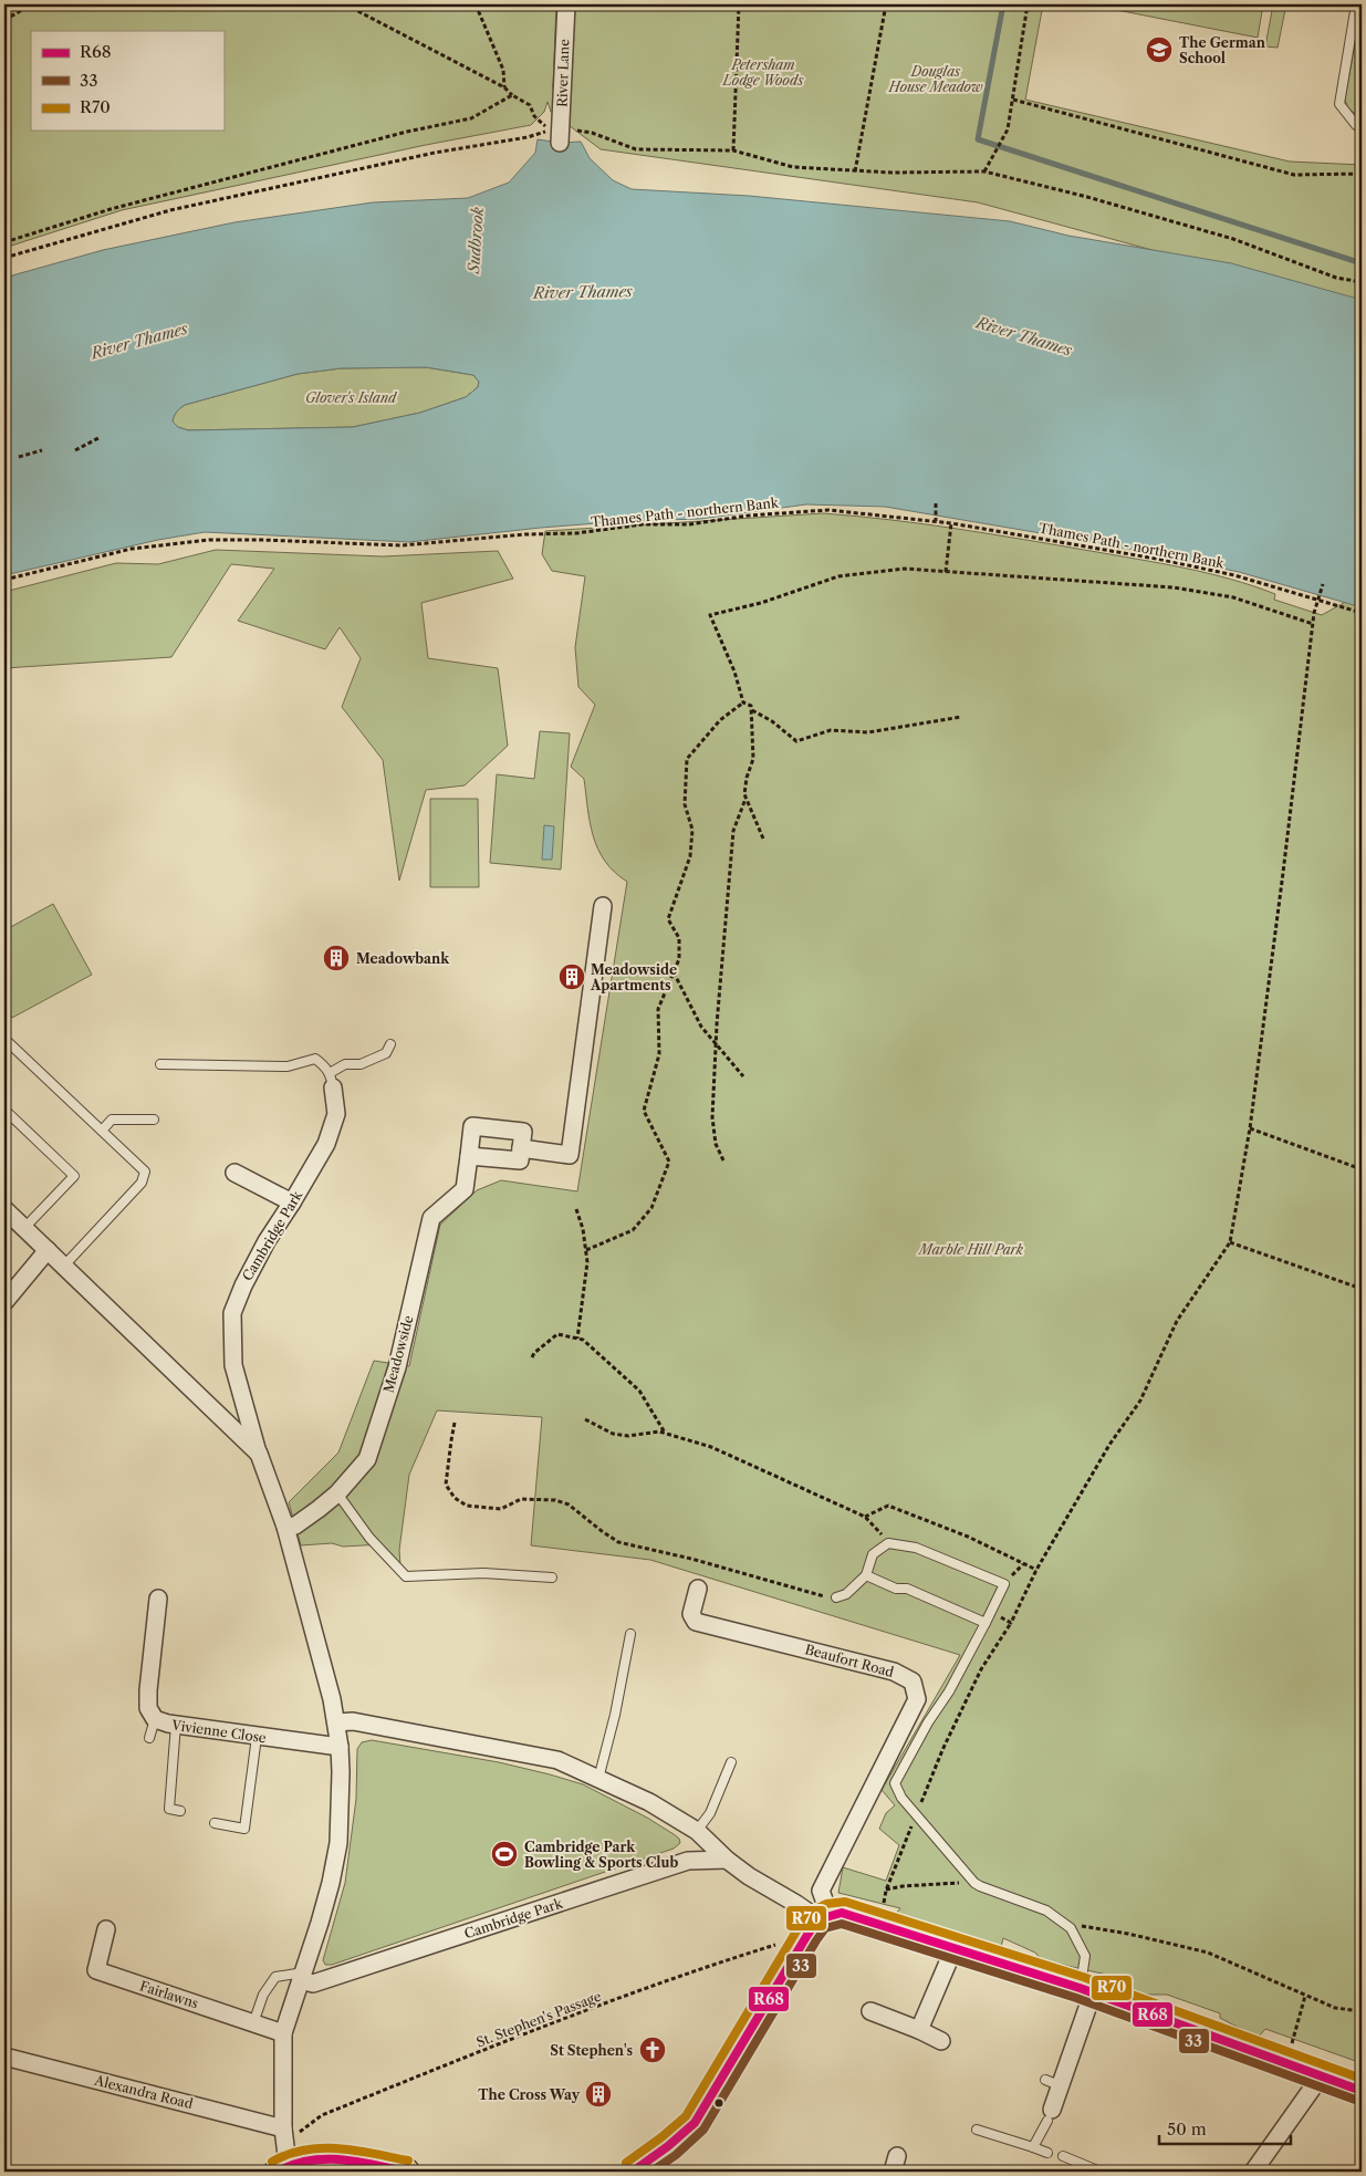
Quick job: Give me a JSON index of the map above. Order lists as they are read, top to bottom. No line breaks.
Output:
{"streets":{"street":["River Lane","Cambridge Park","Meadowside","Beaufort Road","Vivienne Close","Fairlawns","Alexandra Road"],"path":["Thames Path - northern Bank","St. Stephen's Passage"]},"crossings":[["Cambridge Park","Meadowside"],["Cambridge Park","Vivienne Close"],["Cambridge Park","Fairlawns"],["Cambridge Park","St. Stephen's Passage"],["Cambridge Park","Alexandra Road"],["Beaufort Road","St. Stephen's Passage"],["St. Stephen's Passage","Alexandra Road"]],"water":["Sudbrook","River Thames"],"parks":["Petersham Lodge Woods","Douglas House Meadow","Glover's Island","Marble Hill Park"],"places":{"school or university":["The German School"],"building":["Meadowbank","Meadowside Apartments","The Cross Way"],"sports":["Cambridge Park Bowling & Sports Club"],"church":["St Stephen's"]},"lines":["transit line R70","transit line R68","transit line 33"],"legend":["R68","33","R70"],"scale_bar":"50 m"}
